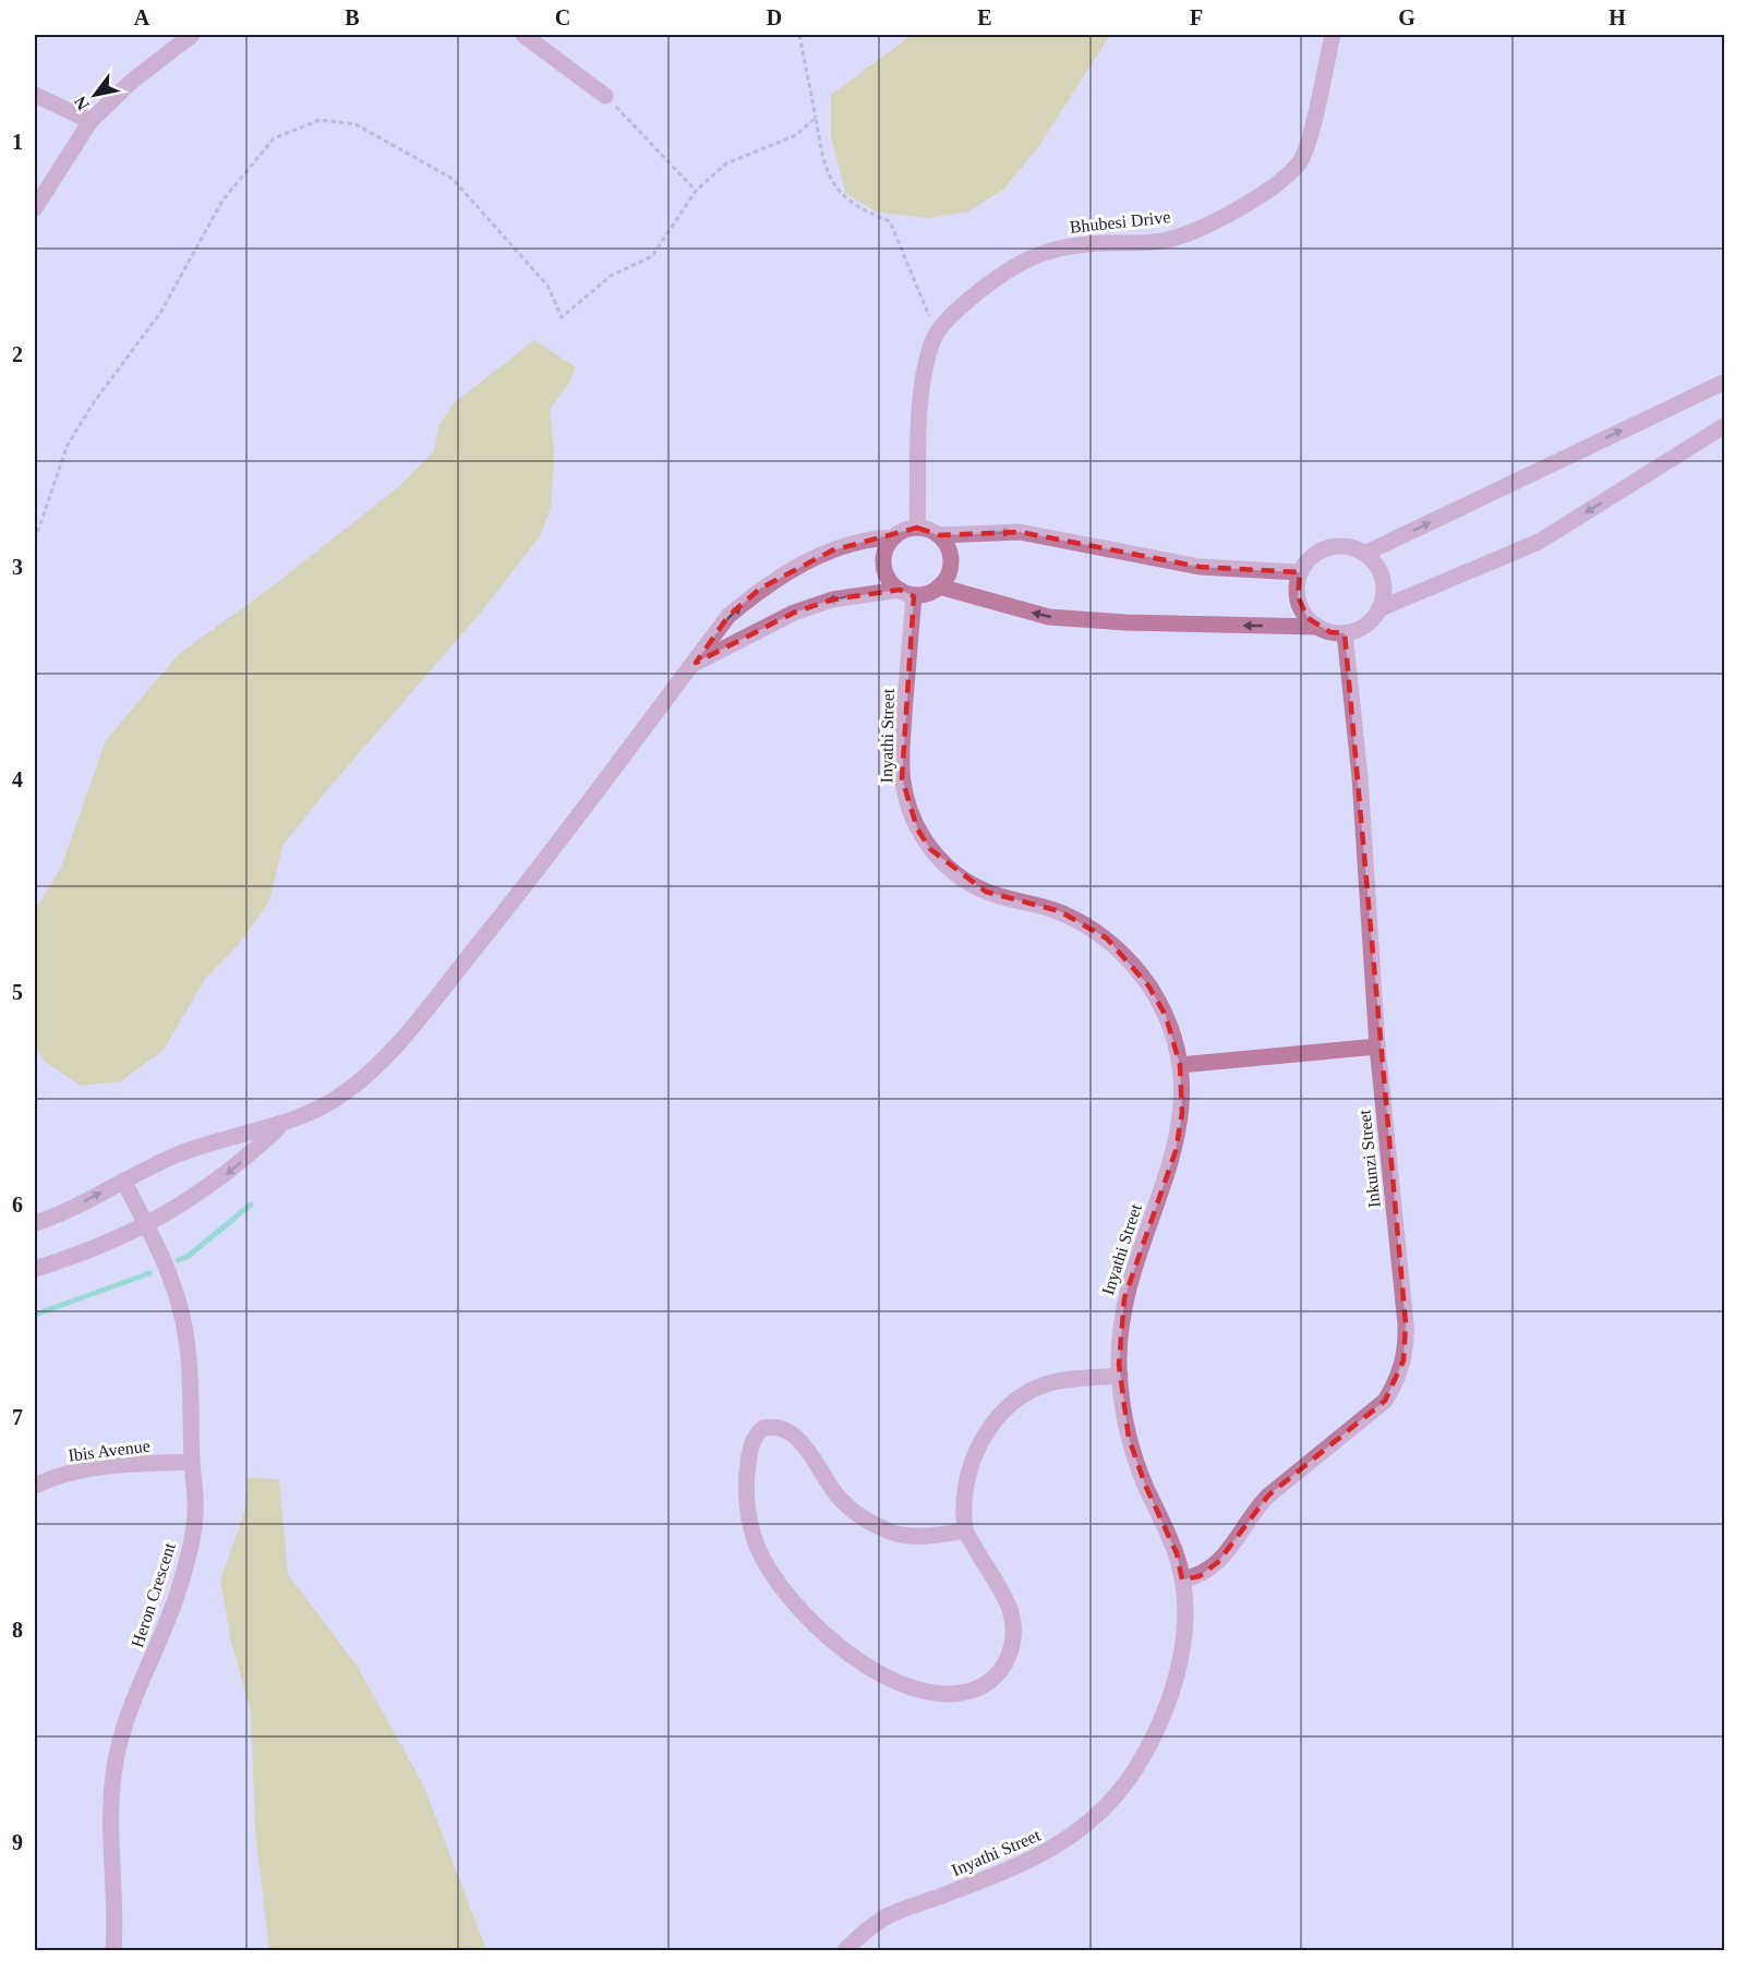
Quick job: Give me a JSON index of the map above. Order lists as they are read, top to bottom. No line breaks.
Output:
{"streets":{"street":["Bhubesi Drive","Inyathi Street","Inkunzi Street","Ibis Avenue","Heron Crescent"]},"crossings":[["Bhubesi Drive","Inyathi Street"],["Inyathi Street","Inkunzi Street"],["Ibis Avenue","Heron Crescent"]],"north":"bottom left","grid":{"columns":["A","B","C","D","E","F","G","H"],"rows":["1","2","3","4","5","6","7","8","9"]}}
